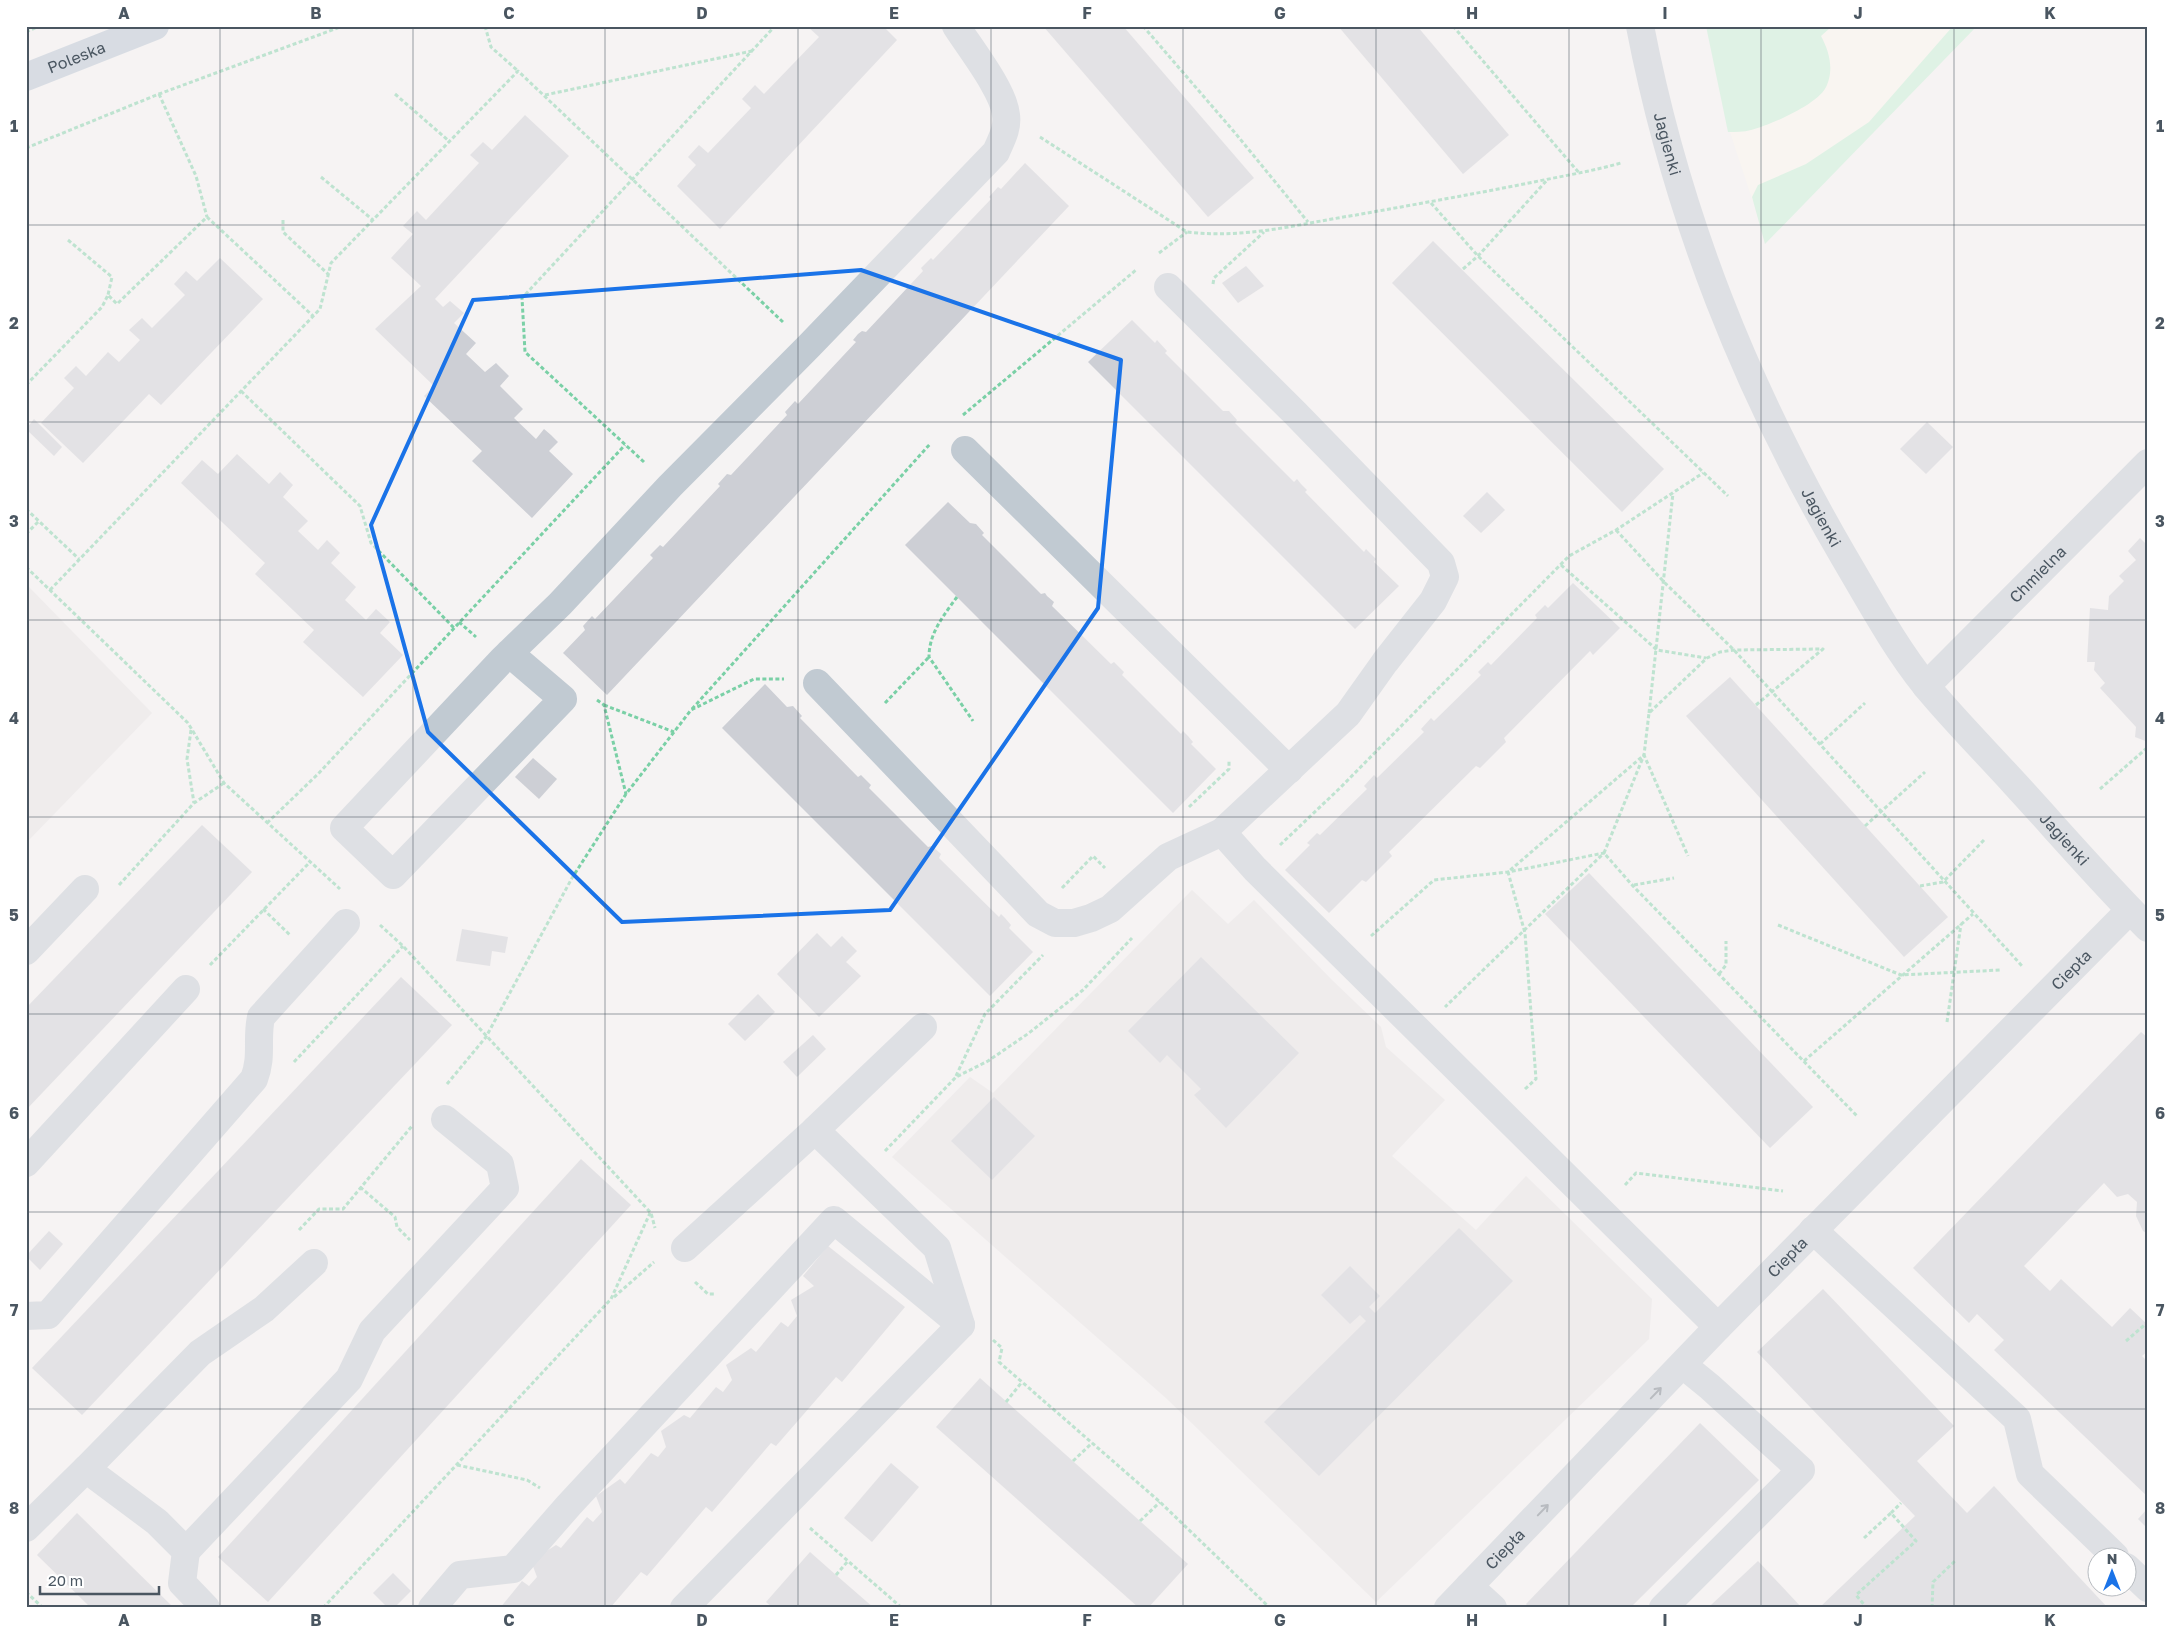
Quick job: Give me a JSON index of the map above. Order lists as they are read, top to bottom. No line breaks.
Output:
{"streets":{"main road":["Poleska"],"street":["Jagienki","Chmielna","Ciepła"]},"crossings":[["Jagienki","Chmielna"],["Jagienki","Ciepła"]],"scale_bar":"20 m","north":"top","grid":{"columns":["A","B","C","D","E","F","G","H","I","J","K"],"rows":["1","2","3","4","5","6","7","8"]}}
